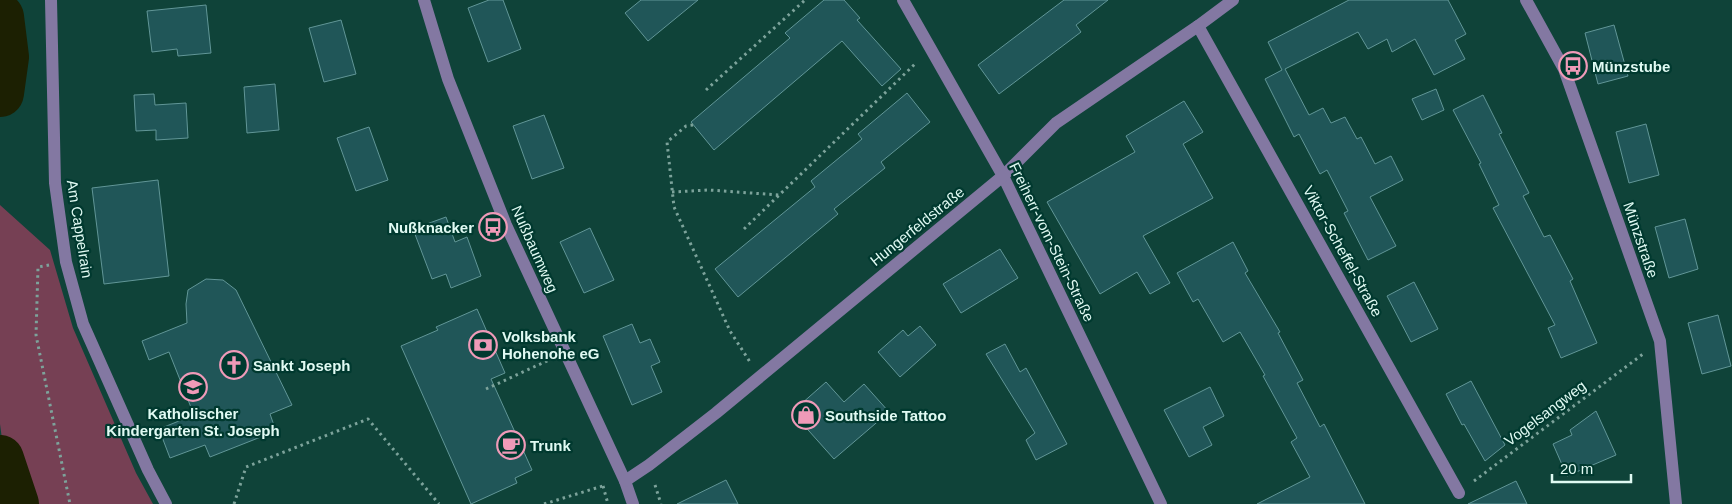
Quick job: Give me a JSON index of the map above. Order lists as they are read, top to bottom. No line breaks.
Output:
{"streets":{"street":["Hungerfeldstraße","Am Cappelrain","Münzstraße","Freiherr-vom-Stein-Straße","Nußbaumweg","Viktor-Scheffel-Straße"],"path":["Vogelsangweg"]},"crossings":[["Hungerfeldstraße","Freiherr-vom-Stein-Straße"],["Hungerfeldstraße","Nußbaumweg"],["Hungerfeldstraße","Viktor-Scheffel-Straße"],["Münzstraße","Vogelsangweg"],["Viktor-Scheffel-Straße","Vogelsangweg"]],"places":{"bus stop":["Münzstube","Nußknacker"],"bank":["Volksbank Hohenohe eG"],"church":["Sankt Joseph"],"school or university":["Katholischer Kindergarten St. Joseph"],"shop":["Southside Tattoo"],"cafe":["Trunk"]},"scale_bar":"20 m"}
